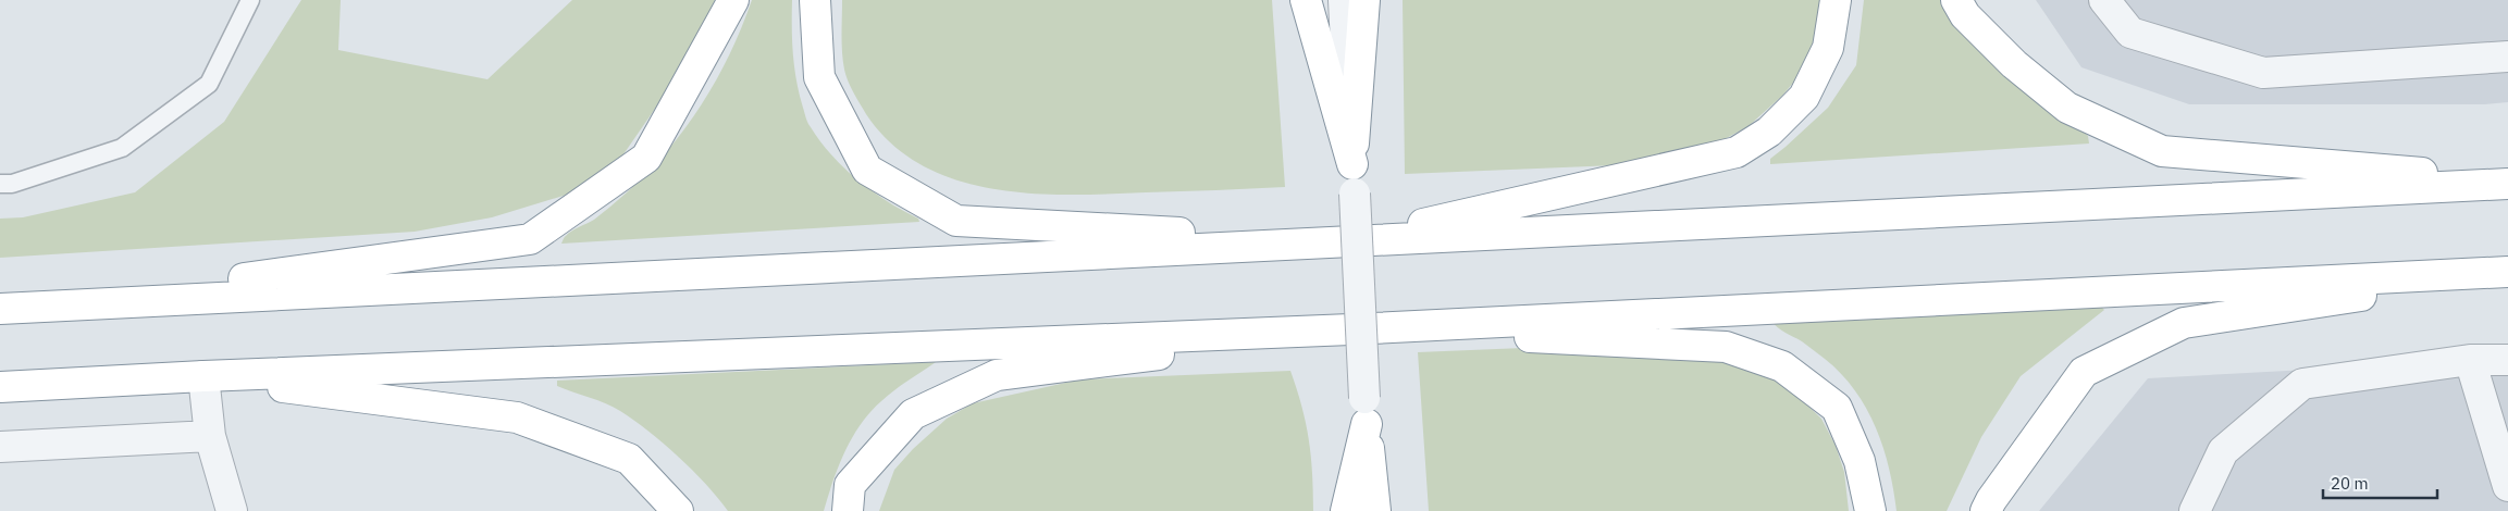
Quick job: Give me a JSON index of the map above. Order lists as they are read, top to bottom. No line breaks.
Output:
{"scale_bar":"20 m"}
